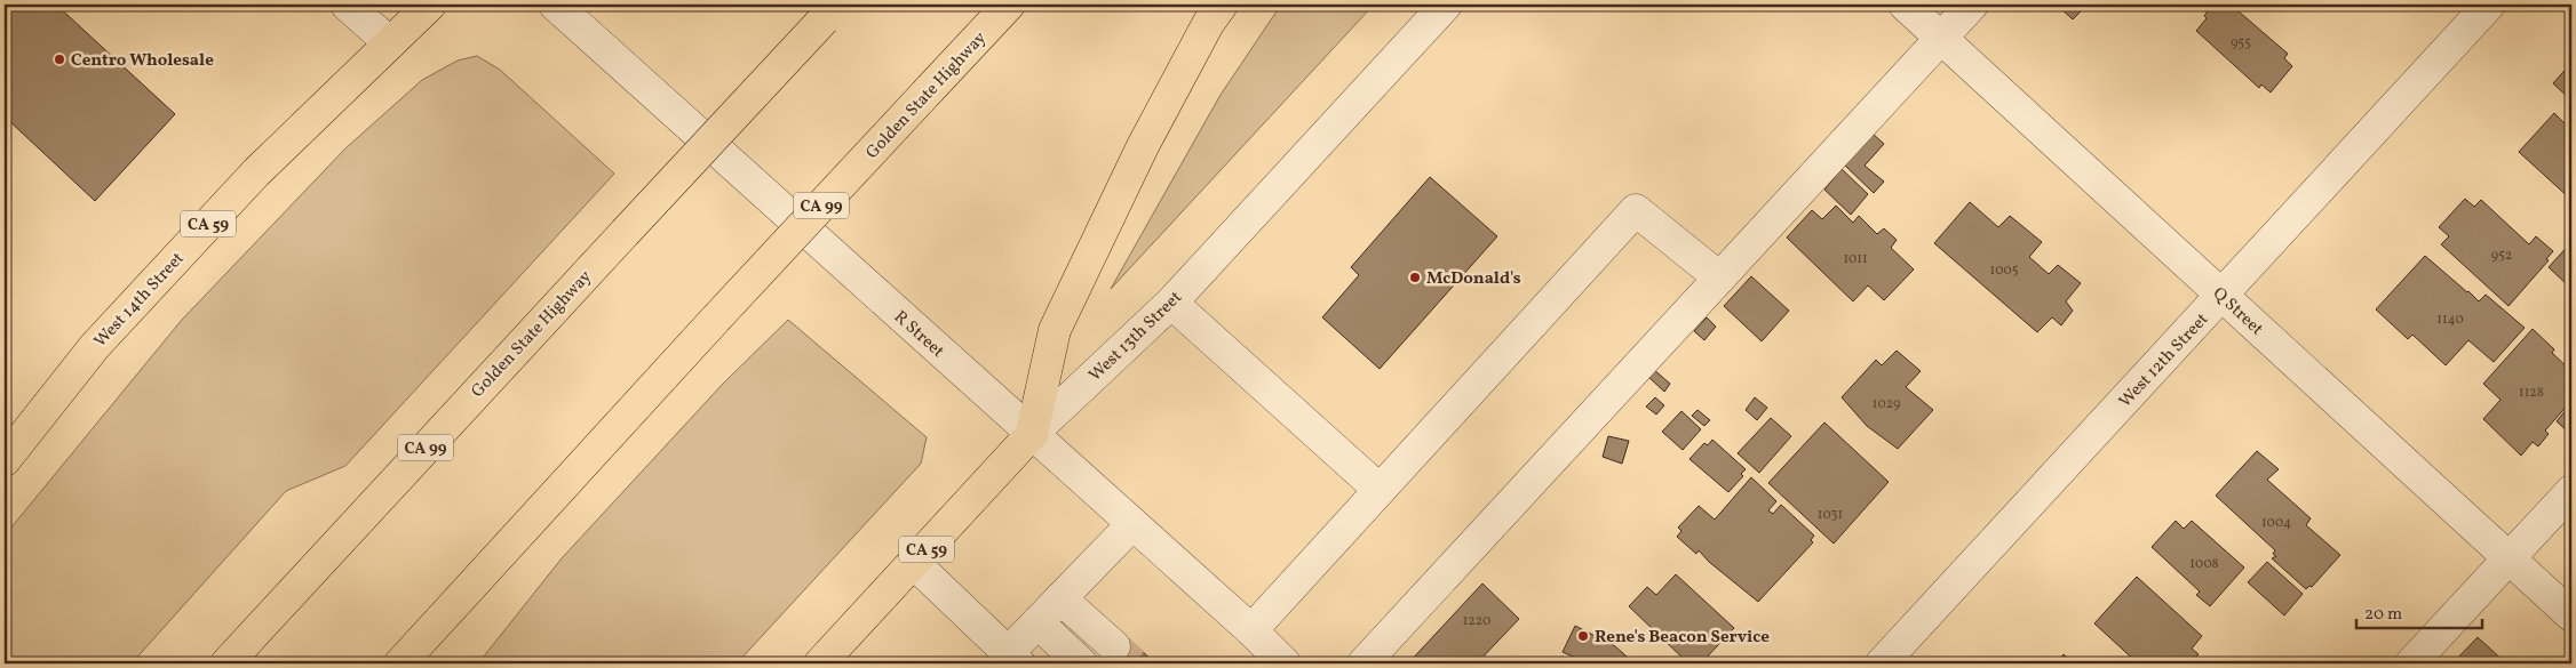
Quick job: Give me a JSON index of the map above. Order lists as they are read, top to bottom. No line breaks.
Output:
{"streets":{"main road":["Golden State Highway","CA 99","CA 59","West 14th Street","West 13th Street"],"street":["Q Street","R Street","West 12th Street"]},"crossings":[["Q Street","West 12th Street"],["R Street","West 13th Street"]],"places":["Centro Wholesale","McDonald's","Rene's Beacon Service"],"house_numbers":["955","952","1011","1005","1140","1128","1029","1031","1004","1008","1220"],"scale_bar":"20 m"}
